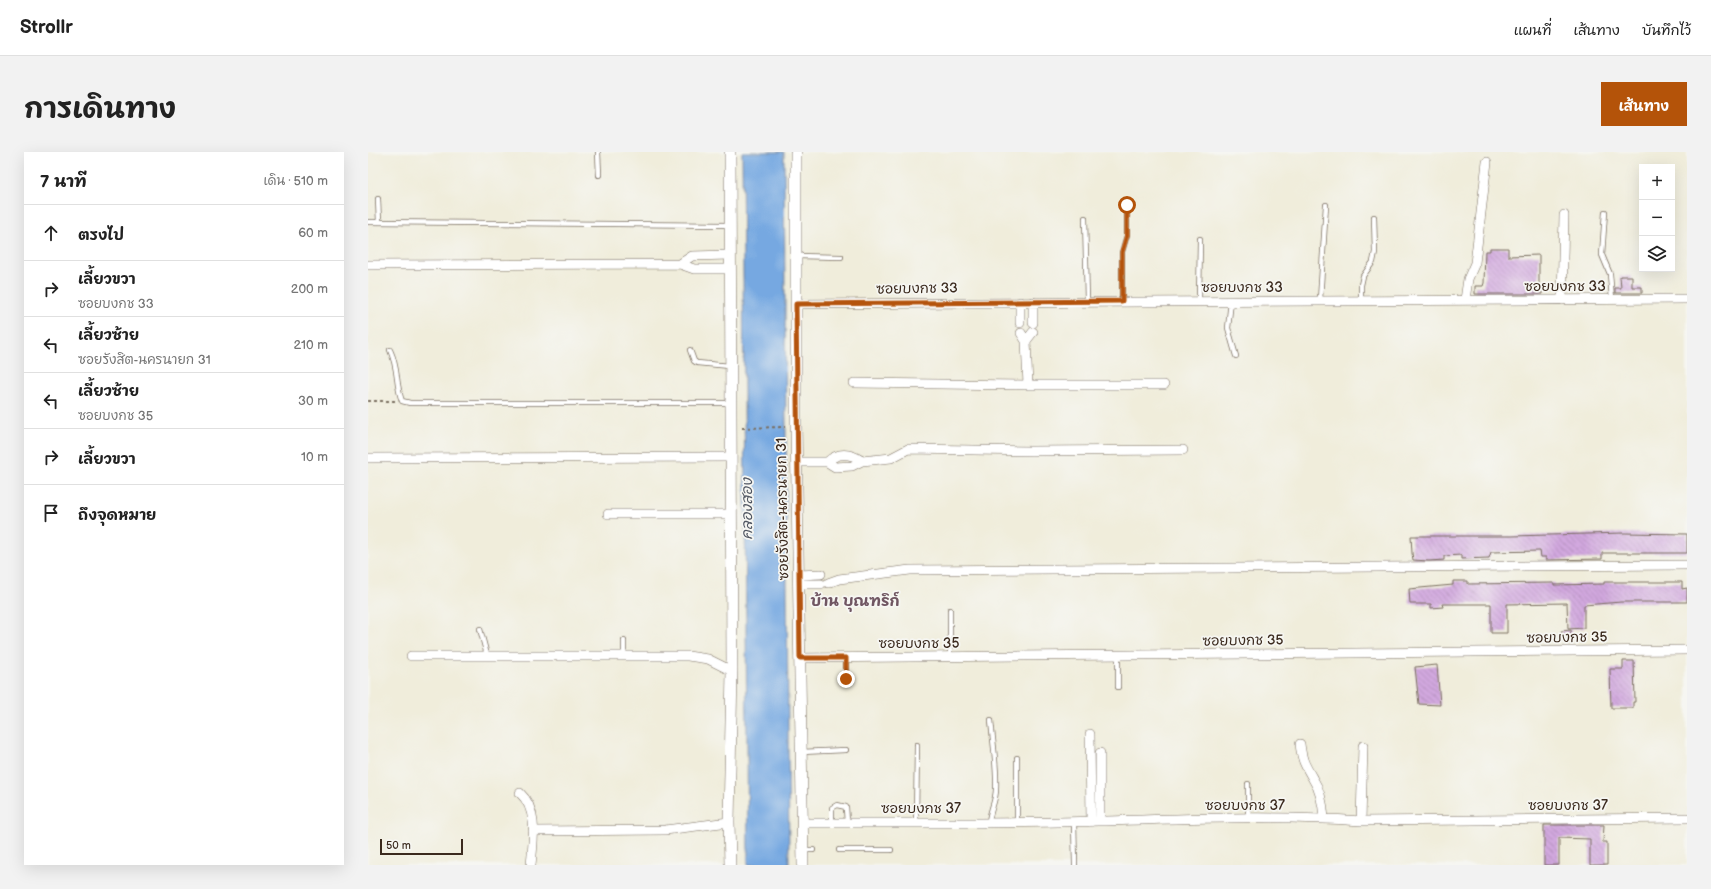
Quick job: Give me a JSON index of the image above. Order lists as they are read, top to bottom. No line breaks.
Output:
{"streets":{"street":["ซอยบงกช 33","ซอยรังสิต-นครนายก 31","ซอยบงกช 35","ซอยบงกช 37"]},"crossings":[["ซอยบงกช 33","ซอยรังสิต-นครนายก 31"],["ซอยรังสิต-นครนายก 31","ซอยบงกช 35"],["ซอยรังสิต-นครนายก 31","ซอยบงกช 37"]],"districts":["บ้าน บุณฑริก์"],"water":["คลองสอง"],"scale_bar":"50 m","page":{"header":"Strollr","nav":["แผนที่","เส้นทาง","บันทึกไว้"],"title":"การเดินทาง","buttons":"เส้นทาง","heading":["7 นาที","เดิน · 510 m"],"map_buttons":["+","−"],"list":[["ตรงไป","60 m"],["เลี้ยวขวา","ซอยบงกช 33","200 m"],["เลี้ยวซ้าย","ซอยรังสิต-นครนายก 31","210 m"],["เลี้ยวซ้าย","ซอยบงกช 35","30 m"],["เลี้ยวขวา","10 m"],"ถึงจุดหมาย"],"scale":"50 m"}}
